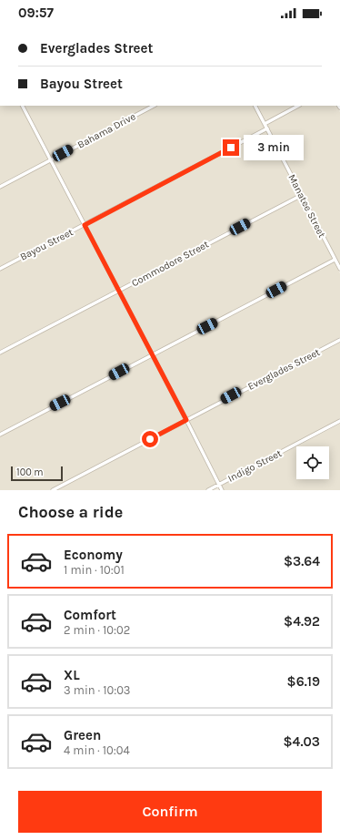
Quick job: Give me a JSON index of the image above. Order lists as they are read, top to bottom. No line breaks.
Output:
{"streets":{"street":["Bahama Drive","Manatee Street","Bayou Street","Commodore Street","Everglades Street","Indigo Street"]},"crossings":[["Manatee Street","Bayou Street"],["Manatee Street","Commodore Street"]],"scale_bar":"100 m","page":{"status":"09:57","banner":["Everglades Street","Bayou Street"],"bubble":"3 min","scale":"100 m","heading":"Choose a ride","list":[{"name":"Economy","note":"1 min · 10:01","value":"$3.64"},{"name":"Comfort","note":"2 min · 10:02","value":"$4.92"},{"name":"XL","note":"3 min · 10:03","value":"$6.19"},{"name":"Green","note":"4 min · 10:04","value":"$4.03"}],"buttons":"Confirm"}}
